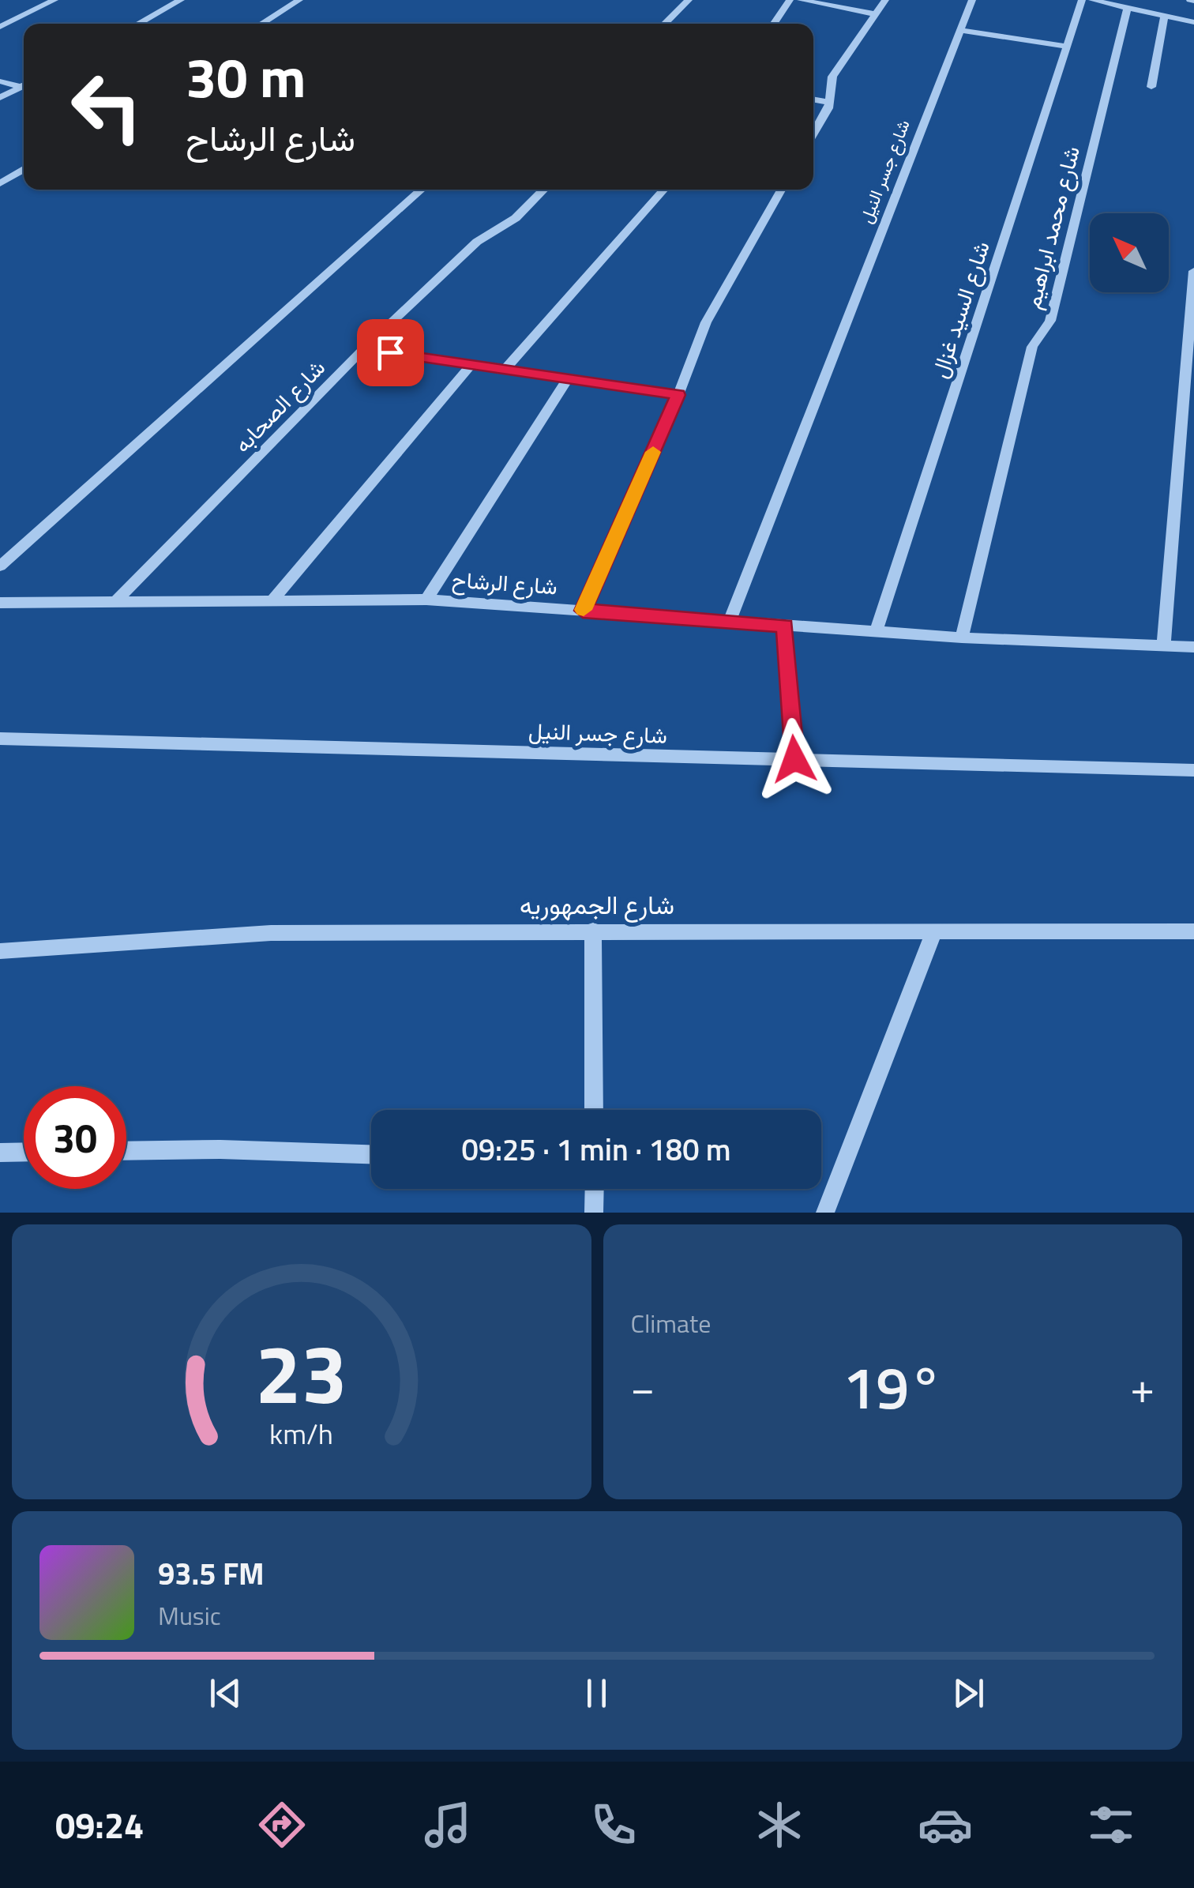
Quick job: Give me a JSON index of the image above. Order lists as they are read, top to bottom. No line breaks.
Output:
{"streets":{"street":["شارع جسر النيل","شارع محمد ابراهيم","شارع السيد غزال","شارع الصحابه","شارع الرشاح","شارع الجمهوريه"]},"crossings":[["شارع جسر النيل","شارع الرشاح"],["شارع محمد ابراهيم","شارع الرشاح"],["شارع السيد غزال","شارع الرشاح"],["شارع الصحابه","شارع الرشاح"]],"north":"top left","page":{"turn":["30 m","شارع الرشاح"],"limit":"30","trip":"09:25 · 1 min · 180 m","tile":"Climate","heat":["−","19°","+"],"song":["93.5 FM","Music"],"tabs":"09:24","gauge":["23","km/h"]}}
